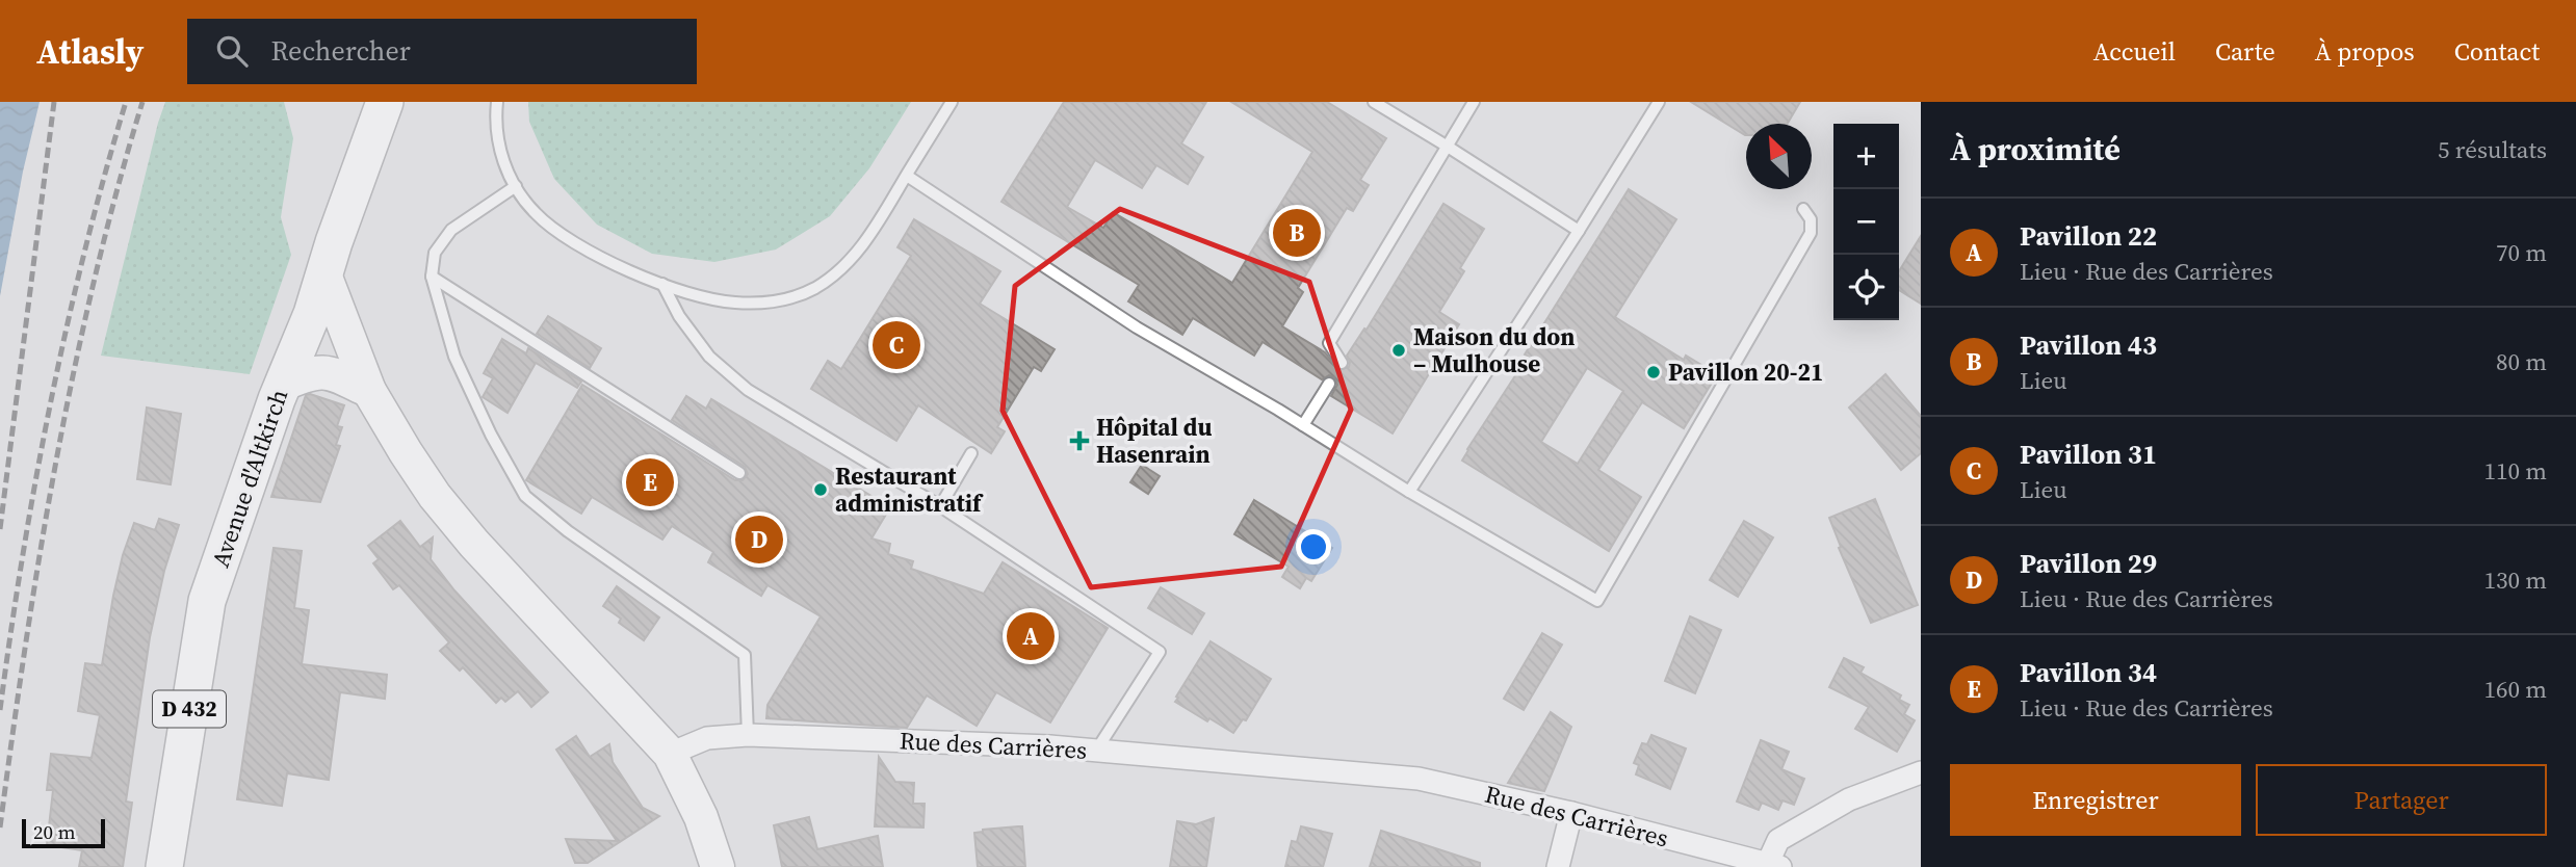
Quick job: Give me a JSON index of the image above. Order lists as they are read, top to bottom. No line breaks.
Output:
{"streets":{"main road":["Avenue d'Altkirch","D 432"],"street":["Rue des Carrières"]},"places":{"other":["Maison du don – Mulhouse","Pavillon 20-21","Restaurant administratif"],"health":["Hôpital du Hasenrain"]},"scale_bar":"20 m","north":"top left","page":{"header":"Atlasly","search":"Rechercher","nav":["Accueil","Carte","À propos","Contact"],"heading":["À proximité","5 résultats"],"map_buttons":["+","−"],"list":[{"mark":"A","name":"Pavillon 22","note":"Lieu · Rue des Carrières","value":"70 m"},{"mark":"B","name":"Pavillon 43","note":"Lieu","value":"80 m"},{"mark":"C","name":"Pavillon 31","note":"Lieu","value":"110 m"},{"mark":"D","name":"Pavillon 29","note":"Lieu · Rue des Carrières","value":"130 m"},{"mark":"E","name":"Pavillon 34","note":"Lieu · Rue des Carrières","value":"160 m"}],"pins":["B","C","E","D","A"],"buttons":["Enregistrer","Partager"],"scale":"20 m"}}
